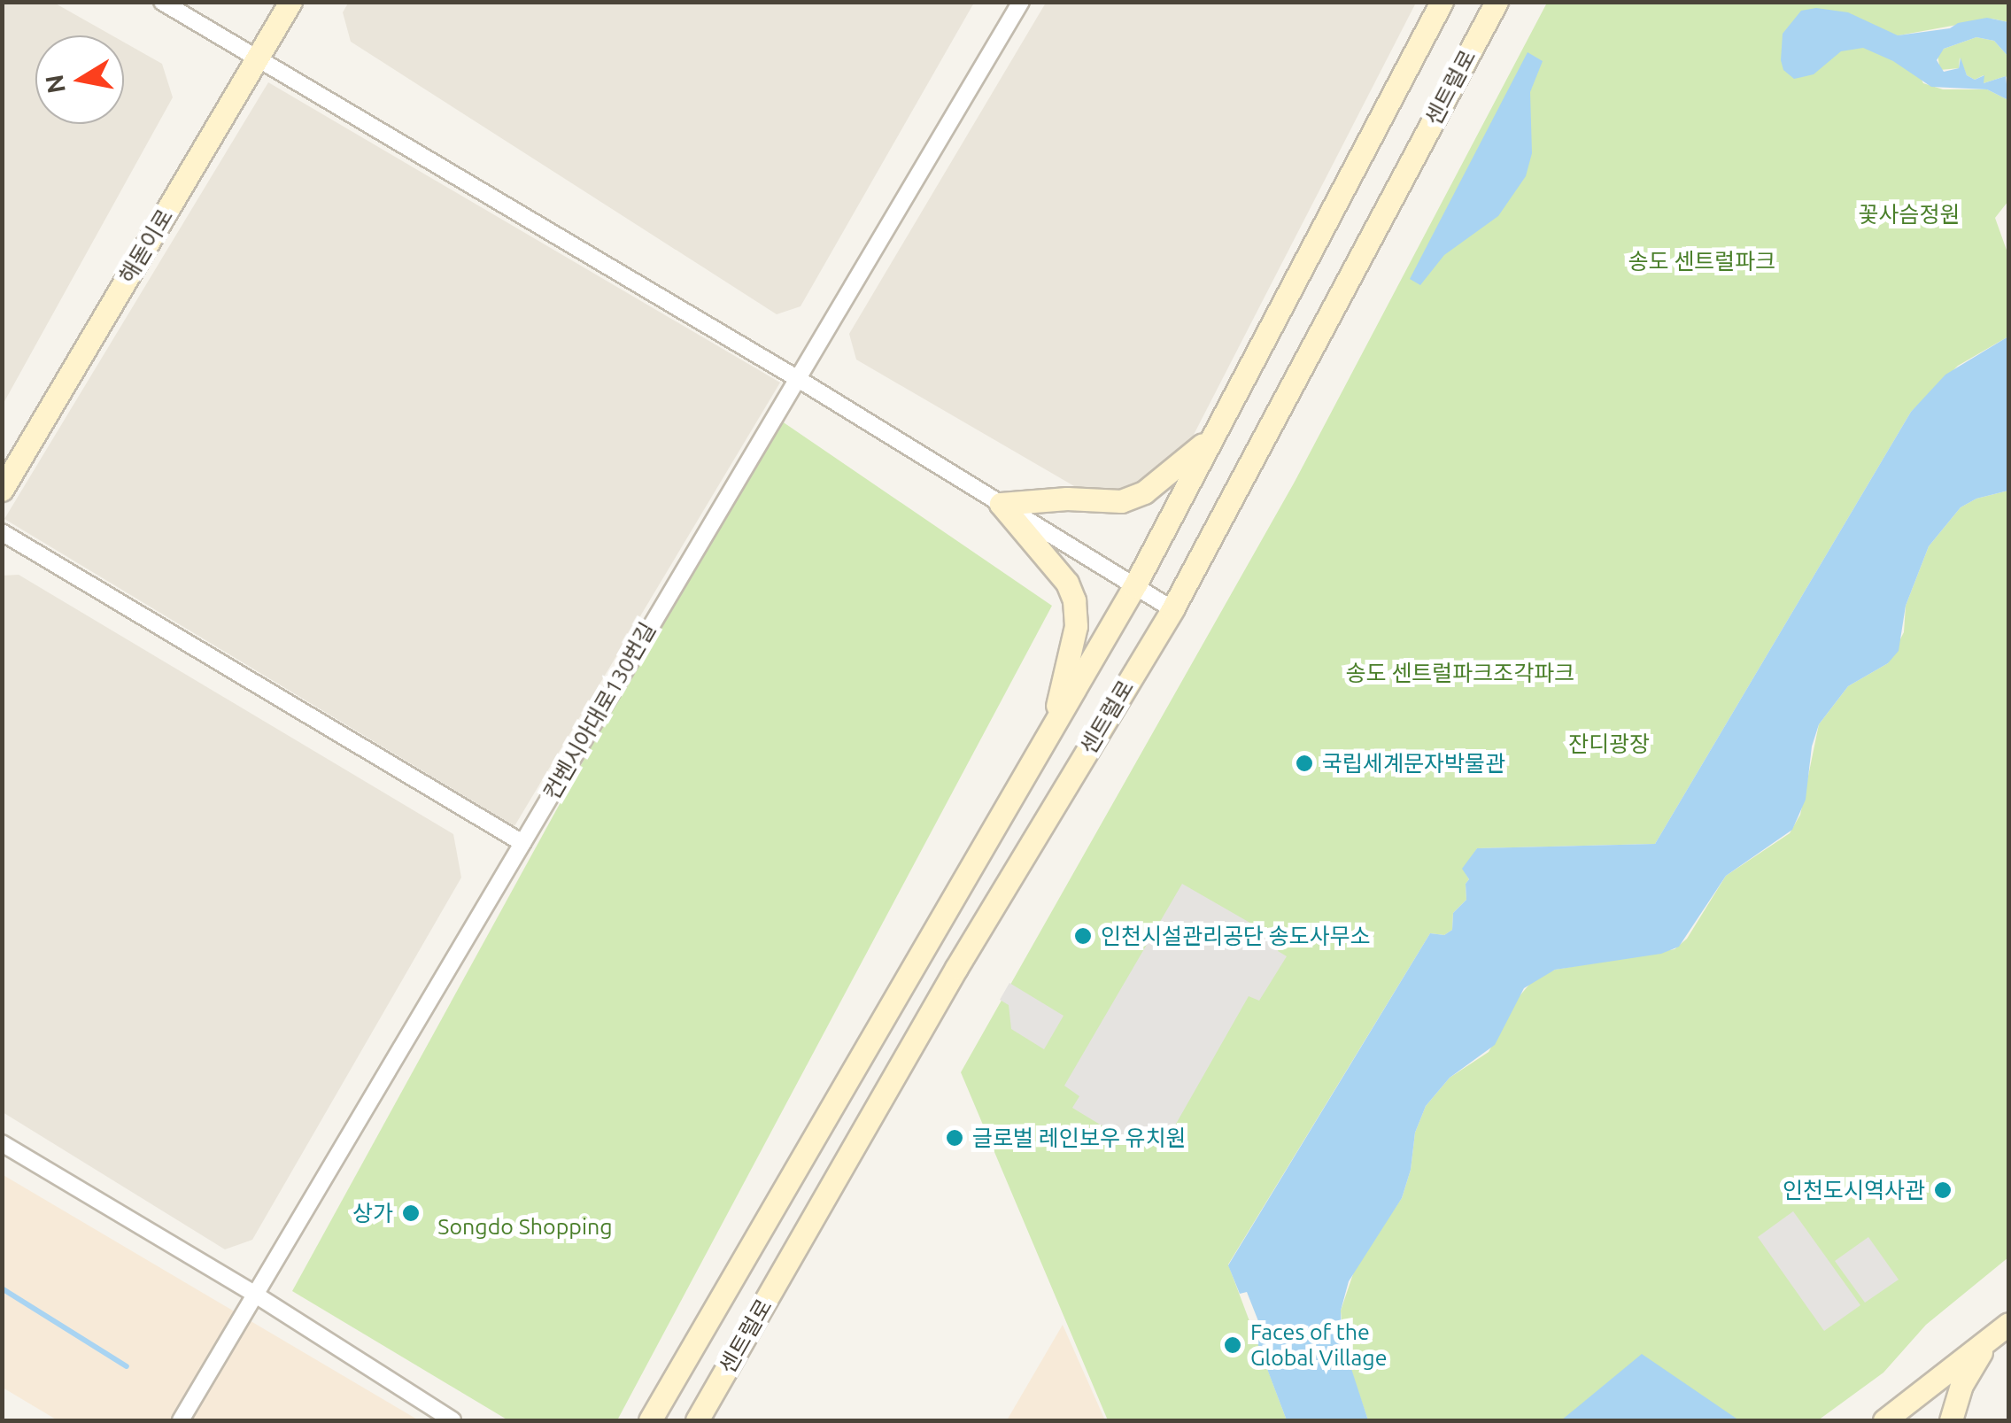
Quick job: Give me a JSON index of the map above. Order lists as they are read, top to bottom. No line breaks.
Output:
{"streets":{"main road":["센트럴로","해돋이로"],"street":["컨벤시아대로130번길"]},"parks":["꽃사슴정원","송도 센트럴파크","송도 센트럴파크조각파크","잔디광장","Songdo Shopping"],"places":["국립세계문자박물관","인천시설관리공단 송도사무소","글로벌 레인보우 유치원","인천도시역사관","상가","Faces of the Global Village"],"north":"left"}
